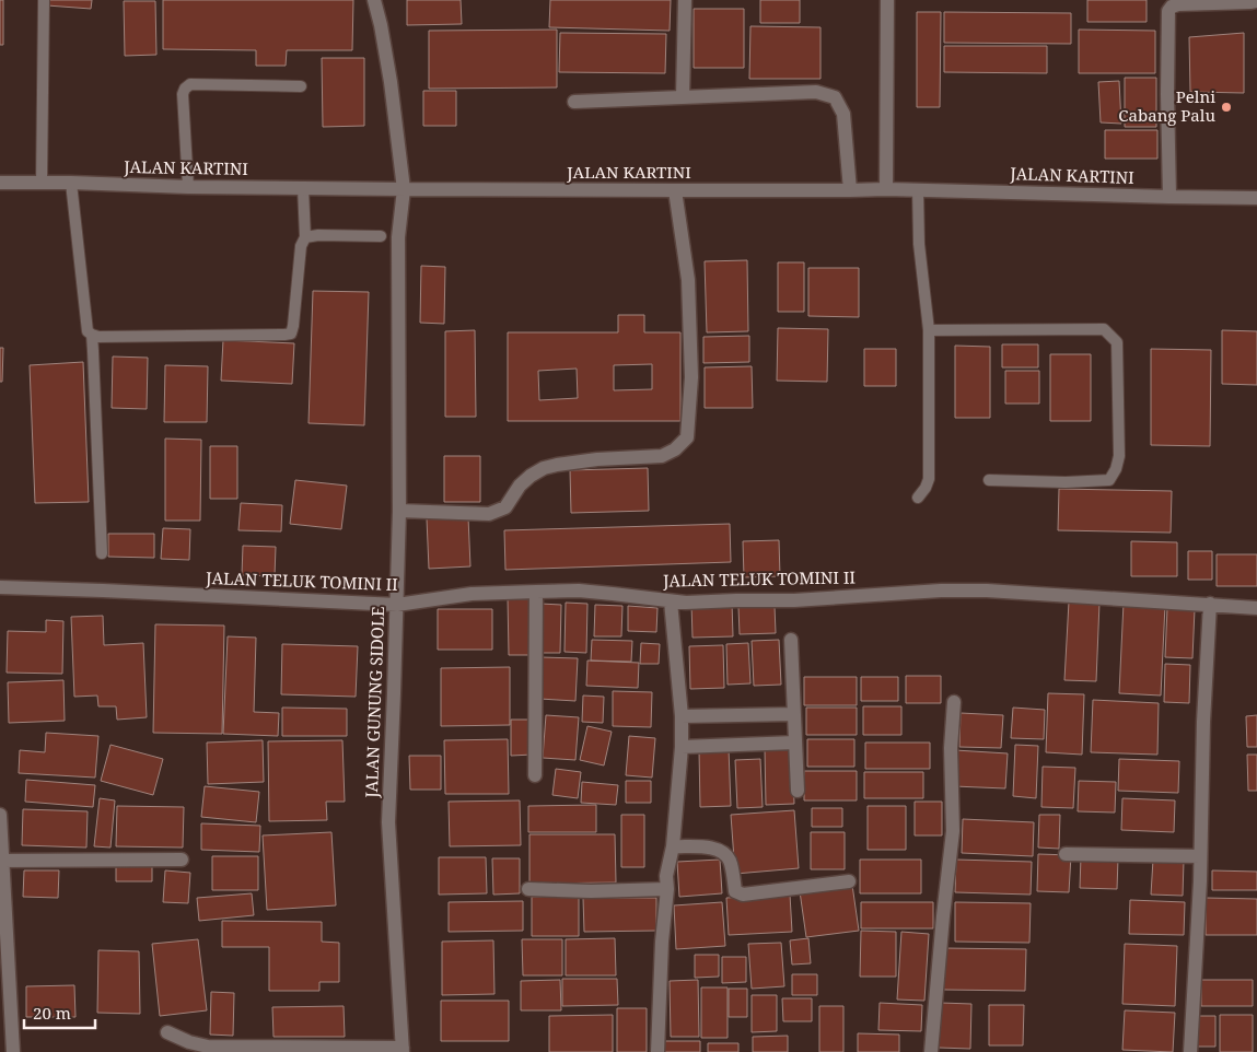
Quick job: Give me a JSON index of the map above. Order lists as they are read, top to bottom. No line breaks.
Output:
{"streets":{"street":["JALAN KARTINI","JALAN TELUK TOMINI II","JALAN GUNUNG SIDOLE"]},"crossings":[["JALAN KARTINI","JALAN GUNUNG SIDOLE"],["JALAN TELUK TOMINI II","JALAN GUNUNG SIDOLE"]],"places":["Pelni Cabang Palu"],"scale_bar":"20 m"}
